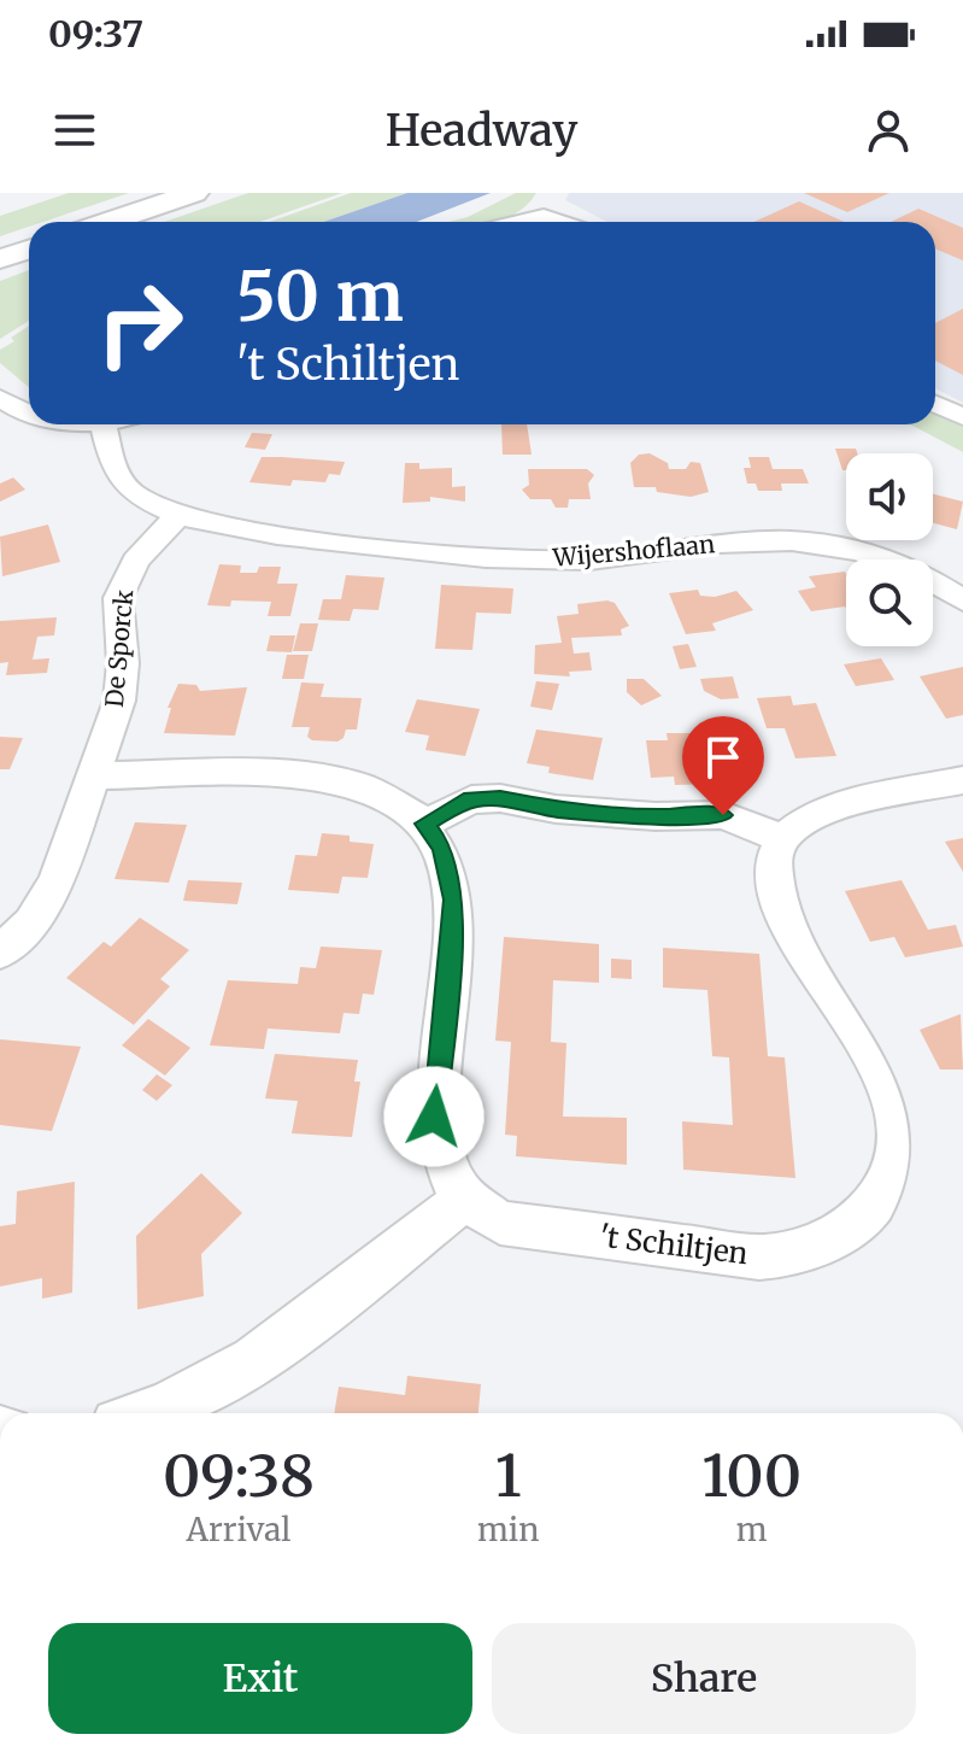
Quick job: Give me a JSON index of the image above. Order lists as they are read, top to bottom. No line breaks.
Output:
{"streets":{"street":["Wijershoflaan","De Sporck","'t Schiltjen"]},"crossings":[["Wijershoflaan","De Sporck"],["De Sporck","'t Schiltjen"]],"page":{"status":"09:37","header":"Headway","turn":["50 m","'t Schiltjen"],"eta":["09:38","Arrival","1","min","100","m"],"buttons":["Exit","Share"]}}
